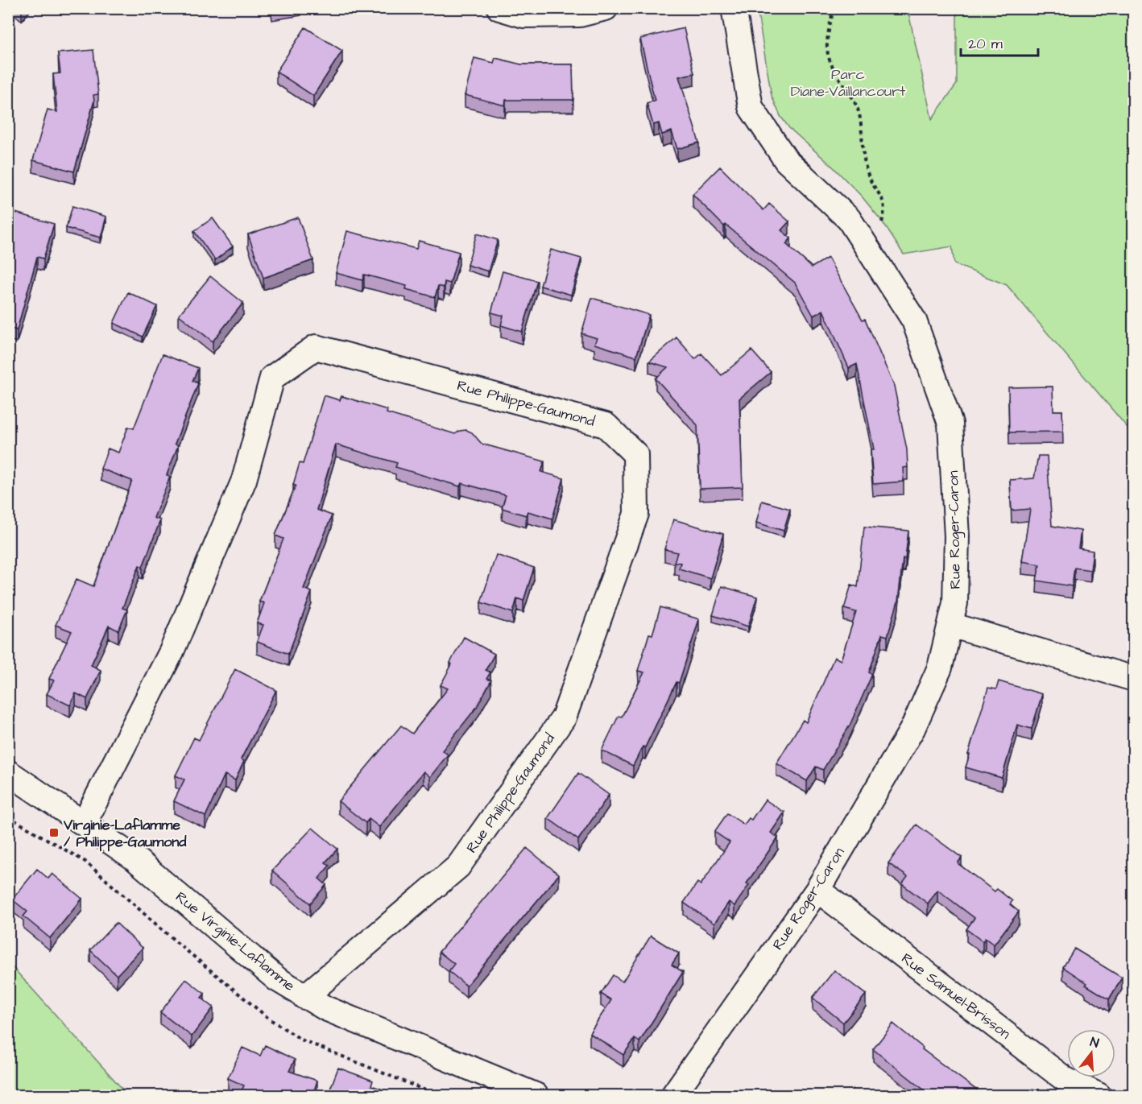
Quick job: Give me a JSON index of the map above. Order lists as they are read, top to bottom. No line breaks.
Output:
{"streets":{"street":["Rue Philippe-Gaumond","Rue Roger-Caron","Rue Virginie-Laflamme","Rue Samuel-Brisson"]},"crossings":[["Rue Philippe-Gaumond","Rue Virginie-Laflamme"],["Rue Roger-Caron","Rue Samuel-Brisson"]],"parks":["Parc Diane-Vaillancourt"],"places":{"transit":["Virginie-Laflamme / Philippe-Gaumond"]},"scale_bar":"20 m","north":"top"}
